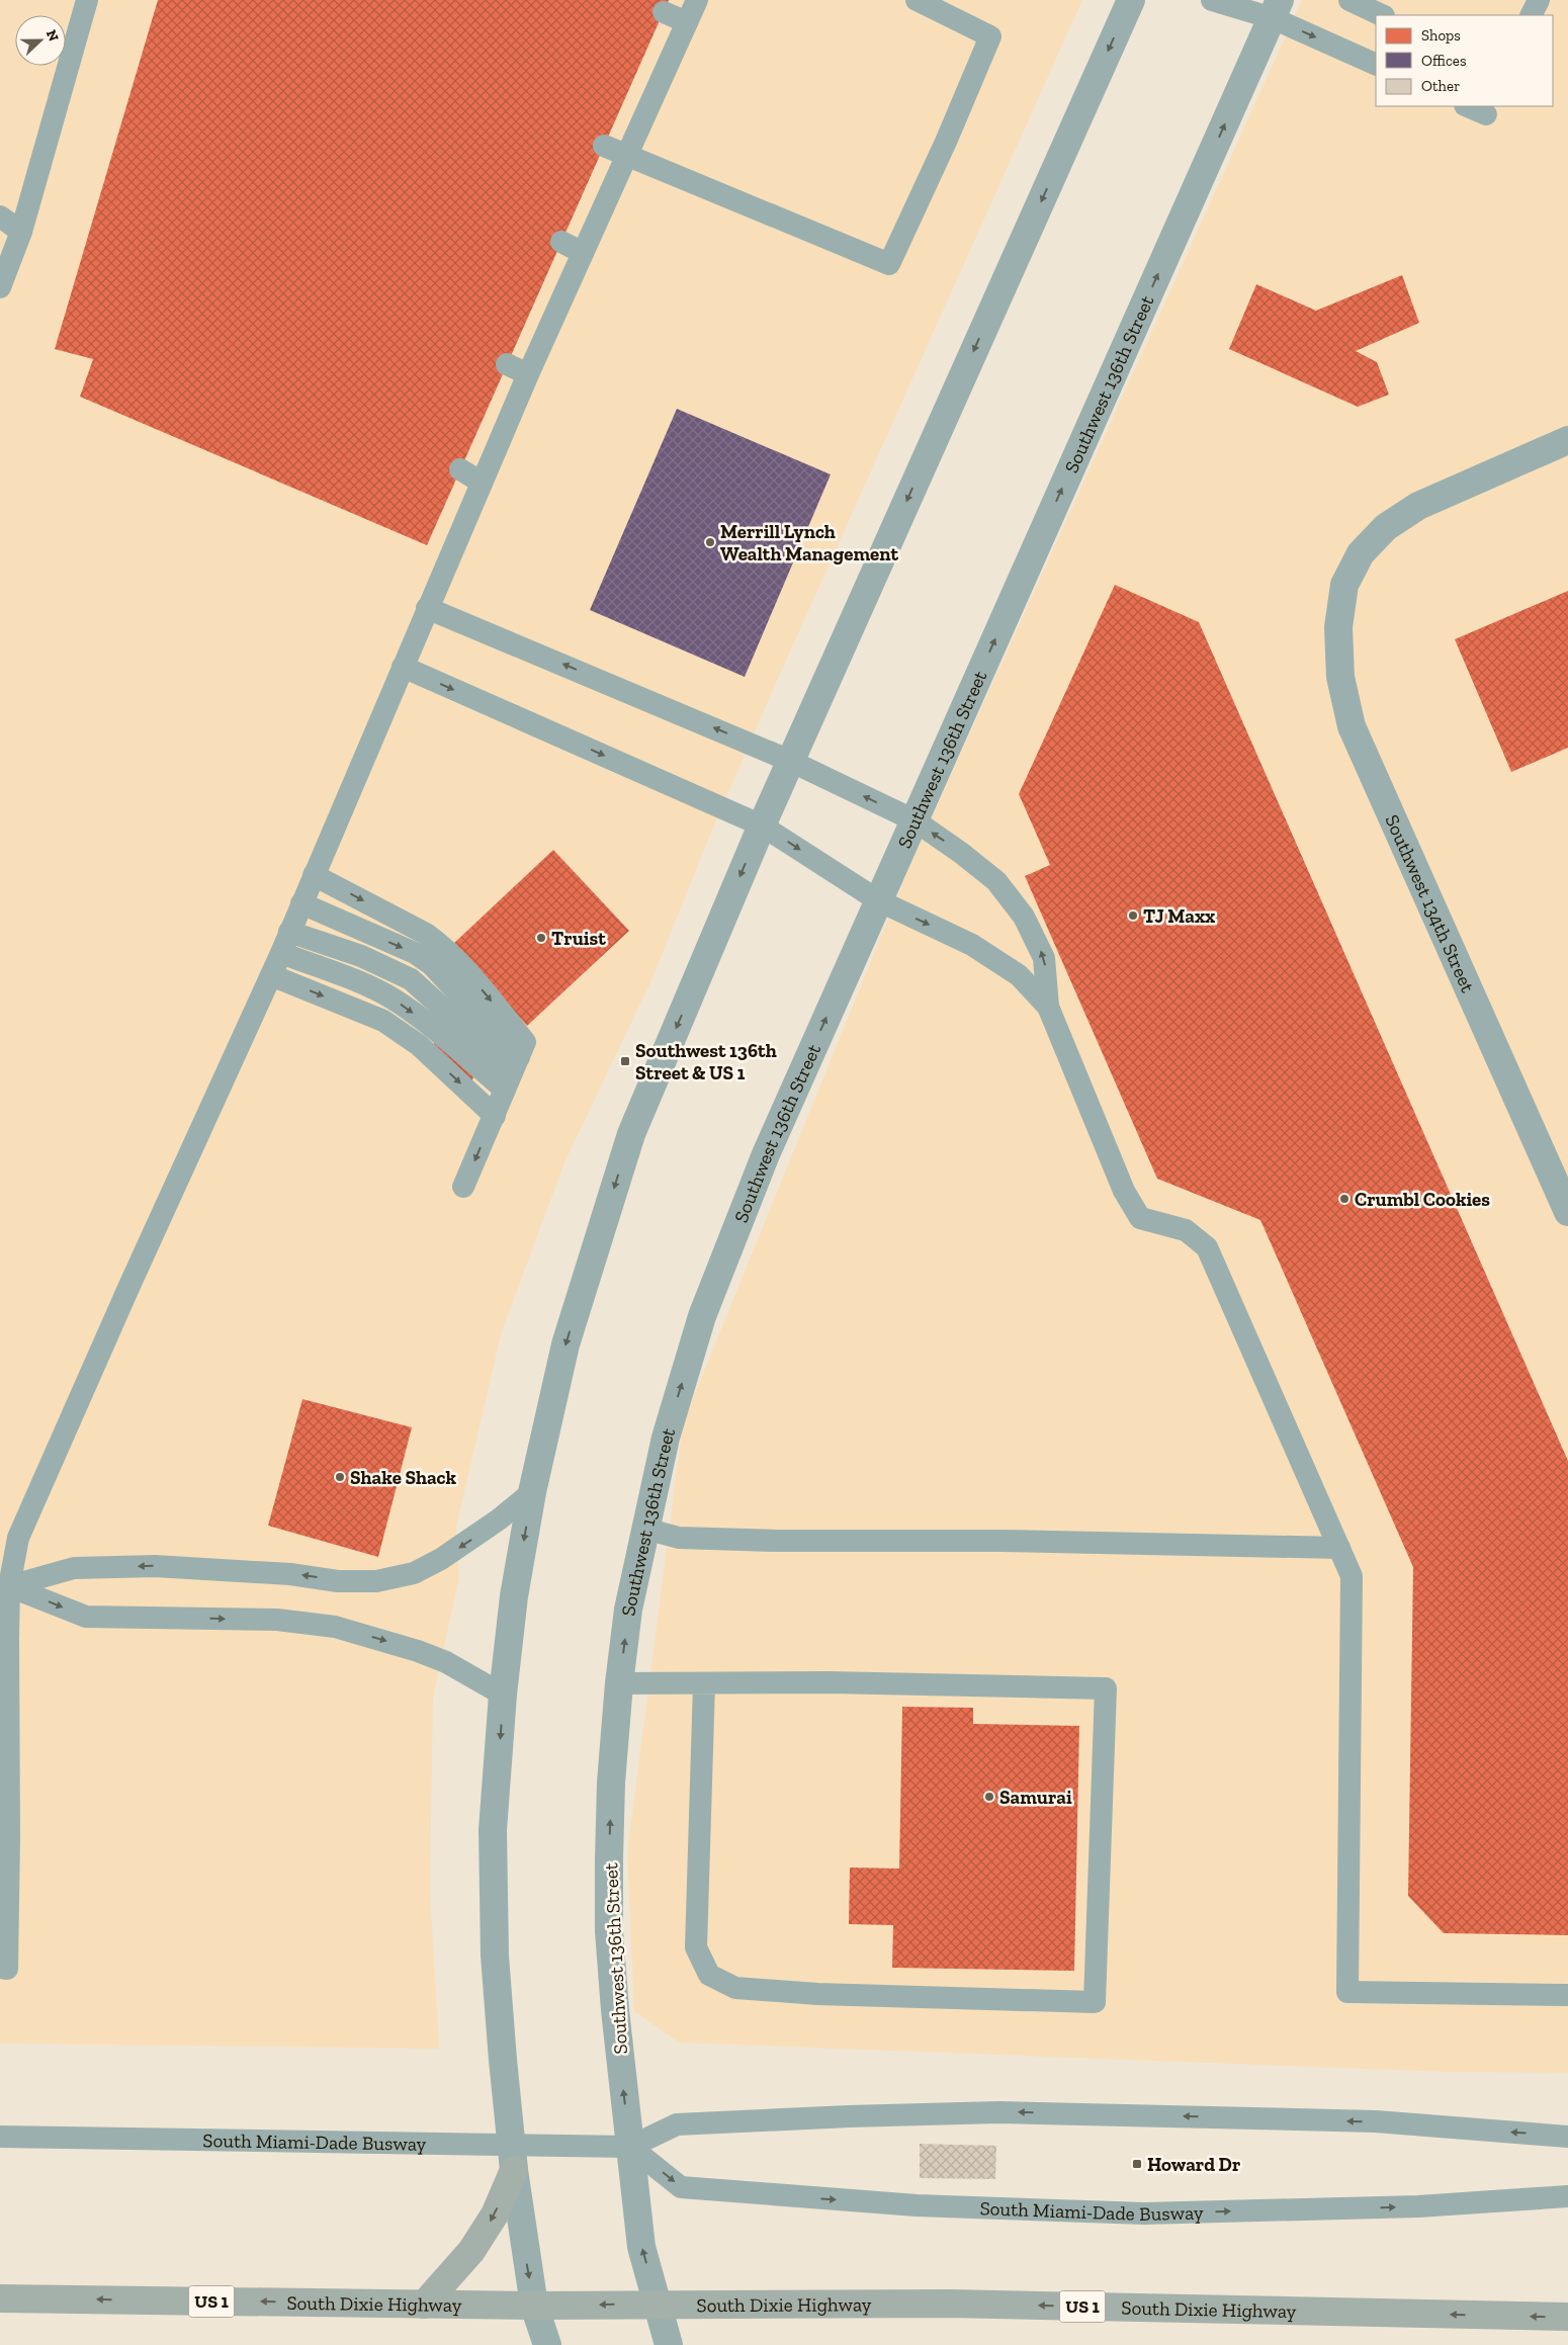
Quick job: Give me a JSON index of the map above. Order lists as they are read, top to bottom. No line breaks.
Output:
{"streets":{"highway":["US 1","South Dixie Highway"],"street":["Southwest 136th Street","Southwest 134th Street"],"lane":["South Miami-Dade Busway"]},"crossings":[["Southwest 136th Street","South Miami-Dade Busway"],["Southwest 136th Street","South Dixie Highway"]],"one_way":["South Dixie Highway"],"places":{"other":["Merrill Lynch Wealth Management","TJ Maxx","Truist","Crumbl Cookies","Shake Shack","Samurai"],"transit":["Southwest 136th Street & US 1","Howard Dr"]},"legend":["Shops","Offices","Other"],"north":"right"}
